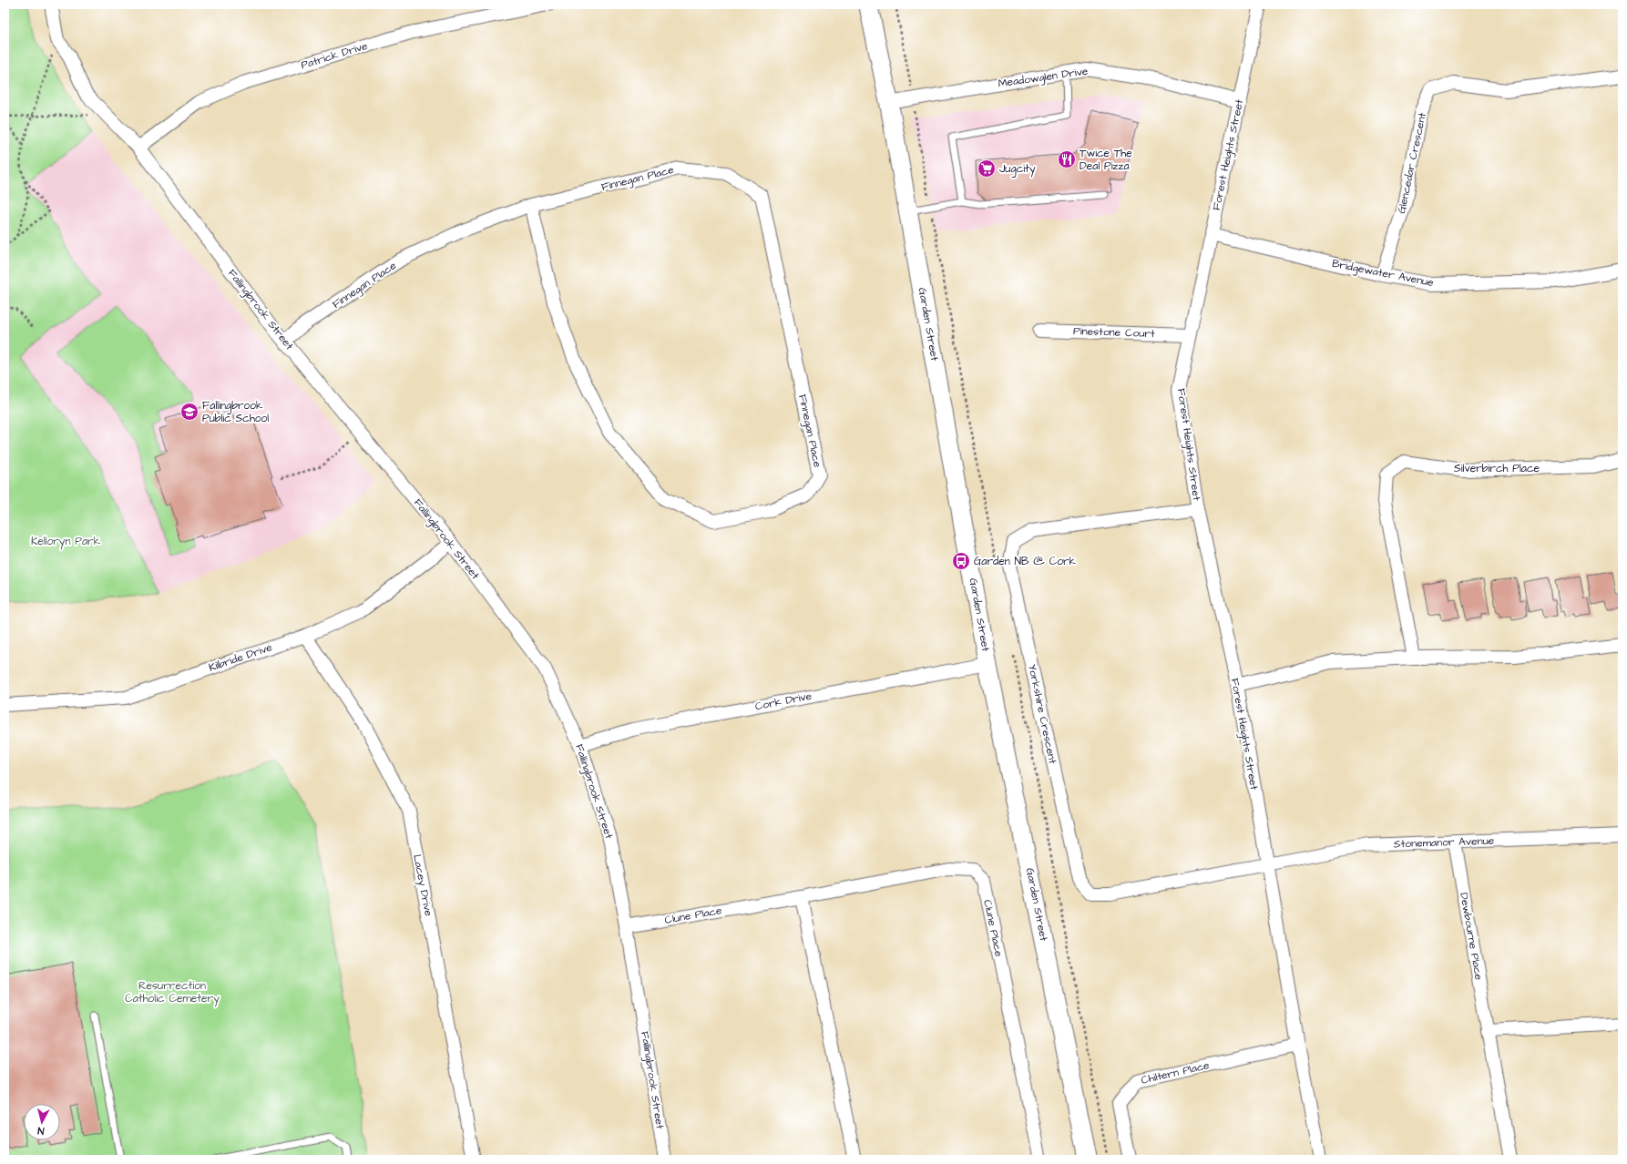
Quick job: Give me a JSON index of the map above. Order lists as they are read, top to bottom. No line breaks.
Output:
{"streets":{"street":["Patrick Drive","Meadowglen Drive","Forest Heights Street","Glencedar Crescent","Finnegan Place","Bridgewater Avenue","Fallingbrook Street","Garden Street","Pinestone Court","Silverbirch Place","Kilbride Drive","Cork Drive","Yorkshire Crescent","Stonemanor Avenue","Lacey Drive","Clune Place","Dewbourne Place","Chiltern Place"]},"crossings":[["Patrick Drive","Fallingbrook Street"],["Meadowglen Drive","Forest Heights Street"],["Meadowglen Drive","Garden Street"],["Forest Heights Street","Bridgewater Avenue"],["Forest Heights Street","Pinestone Court"],["Forest Heights Street","Yorkshire Crescent"],["Forest Heights Street","Stonemanor Avenue"],["Glencedar Crescent","Bridgewater Avenue"],["Finnegan Place","Fallingbrook Street"],["Fallingbrook Street","Kilbride Drive"],["Fallingbrook Street","Cork Drive"],["Fallingbrook Street","Clune Place"],["Garden Street","Cork Drive"],["Kilbride Drive","Lacey Drive"],["Yorkshire Crescent","Stonemanor Avenue"],["Stonemanor Avenue","Dewbourne Place"]],"parks":["Kelloryn Park","Resurrection Catholic Cemetery"],"places":{"restaurant":["Twice The Deal Pizza"],"supermarket":["Jugcity"],"school or university":["Fallingbrook Public School"],"bus stop":["Garden NB @ Cork"]},"north":"bottom"}
